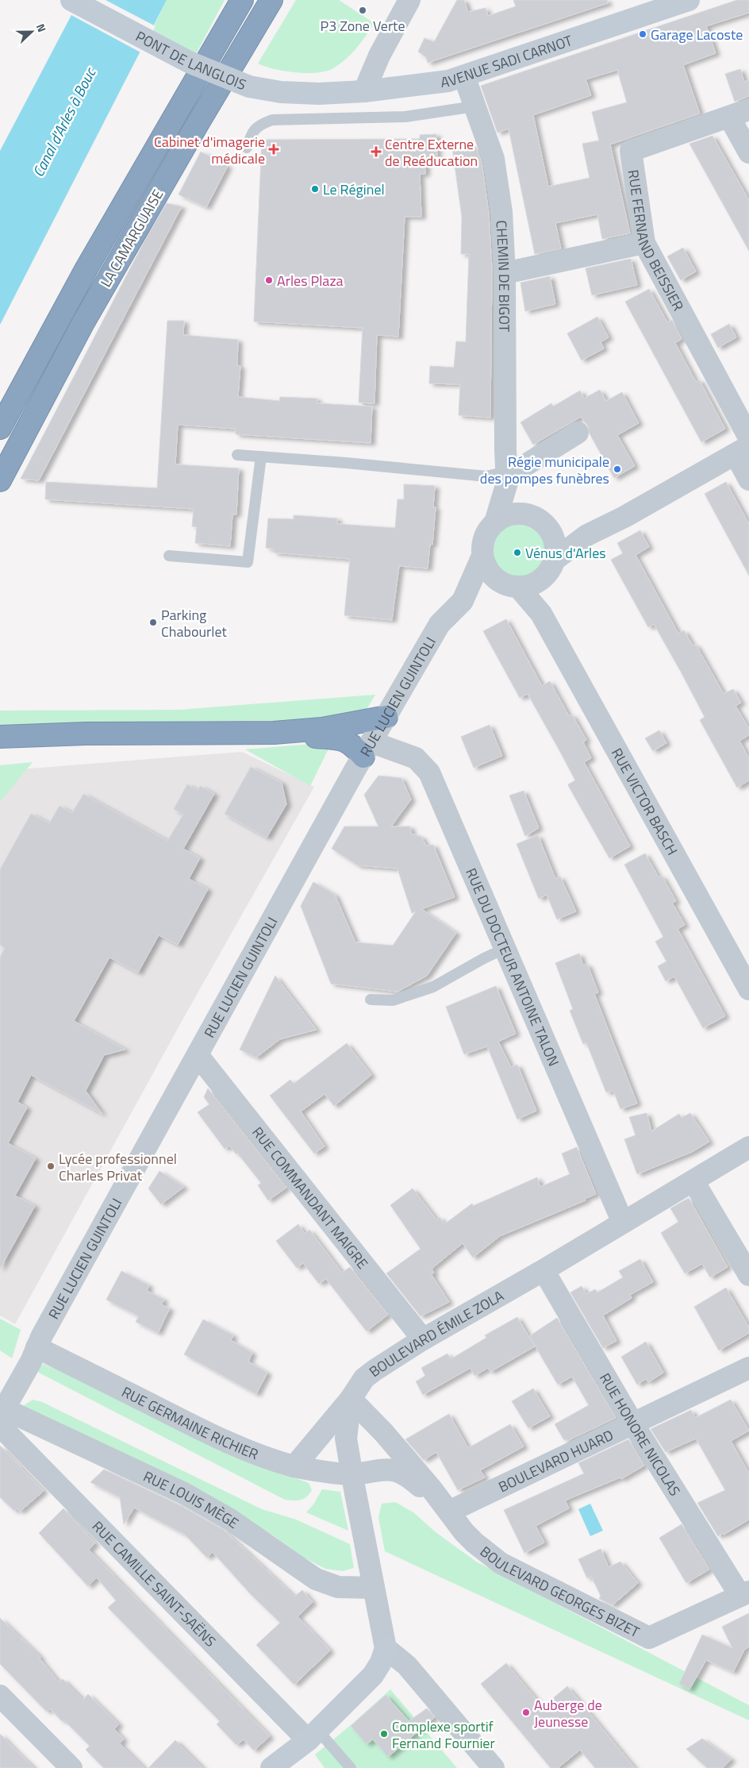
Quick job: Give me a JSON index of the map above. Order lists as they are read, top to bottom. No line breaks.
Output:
{"streets":{"highway":["LA CAMARGUAISE"],"main road":["PONT DE LANGLOIS","AVENUE SADI CARNOT"],"street":["RUE FERNAND BEISSIER","CHEMIN DE BIGOT","RUE LUCIEN GUINTOLI","RUE VICTOR BASCH","RUE DU DOCTEUR ANTOINE TALON","RUE COMMANDANT MAIGRE","BOULEVARD ÉMILE ZOLA","RUE GERMAINE RICHIER","RUE HONORE NICOLAS","BOULEVARD HUARD","RUE LOUIS MÈGE","RUE CAMILLE SAINT-SAËNS","BOULEVARD GEORGES BIZET"]},"crossings":[["PONT DE LANGLOIS","AVENUE SADI CARNOT"],["AVENUE SADI CARNOT","CHEMIN DE BIGOT"],["CHEMIN DE BIGOT","RUE LUCIEN GUINTOLI"],["CHEMIN DE BIGOT","RUE VICTOR BASCH"],["RUE LUCIEN GUINTOLI","RUE VICTOR BASCH"],["RUE LUCIEN GUINTOLI","RUE DU DOCTEUR ANTOINE TALON"],["RUE LUCIEN GUINTOLI","RUE COMMANDANT MAIGRE"],["RUE LUCIEN GUINTOLI","RUE GERMAINE RICHIER"],["RUE LUCIEN GUINTOLI","RUE LOUIS MÈGE"],["RUE LUCIEN GUINTOLI","RUE CAMILLE SAINT-SAËNS"],["RUE DU DOCTEUR ANTOINE TALON","BOULEVARD ÉMILE ZOLA"],["RUE COMMANDANT MAIGRE","BOULEVARD ÉMILE ZOLA"],["BOULEVARD ÉMILE ZOLA","RUE GERMAINE RICHIER"],["BOULEVARD ÉMILE ZOLA","RUE HONORE NICOLAS"],["BOULEVARD ÉMILE ZOLA","RUE LOUIS MÈGE"],["BOULEVARD ÉMILE ZOLA","BOULEVARD GEORGES BIZET"],["RUE GERMAINE RICHIER","BOULEVARD GEORGES BIZET"],["RUE HONORE NICOLAS","BOULEVARD HUARD"],["RUE HONORE NICOLAS","BOULEVARD GEORGES BIZET"],["BOULEVARD HUARD","BOULEVARD GEORGES BIZET"],["RUE LOUIS MÈGE","RUE CAMILLE SAINT-SAËNS"]],"water":["Canal d'Arles à Bouc"],"places":{"other":["P3 Zone Verte","Garage Lacoste","Le Réginel","Arles Plaza","Régie municipale des pompes funèbres","Vénus d'Arles","Parking Chabourlet","Lycée professionnel Charles Privat","Auberge de Jeunesse","Complexe sportif Fernand Fournier"],"health":["Cabinet d'imagerie médicale","Centre Externe de Reéducation"]},"north":"right"}
